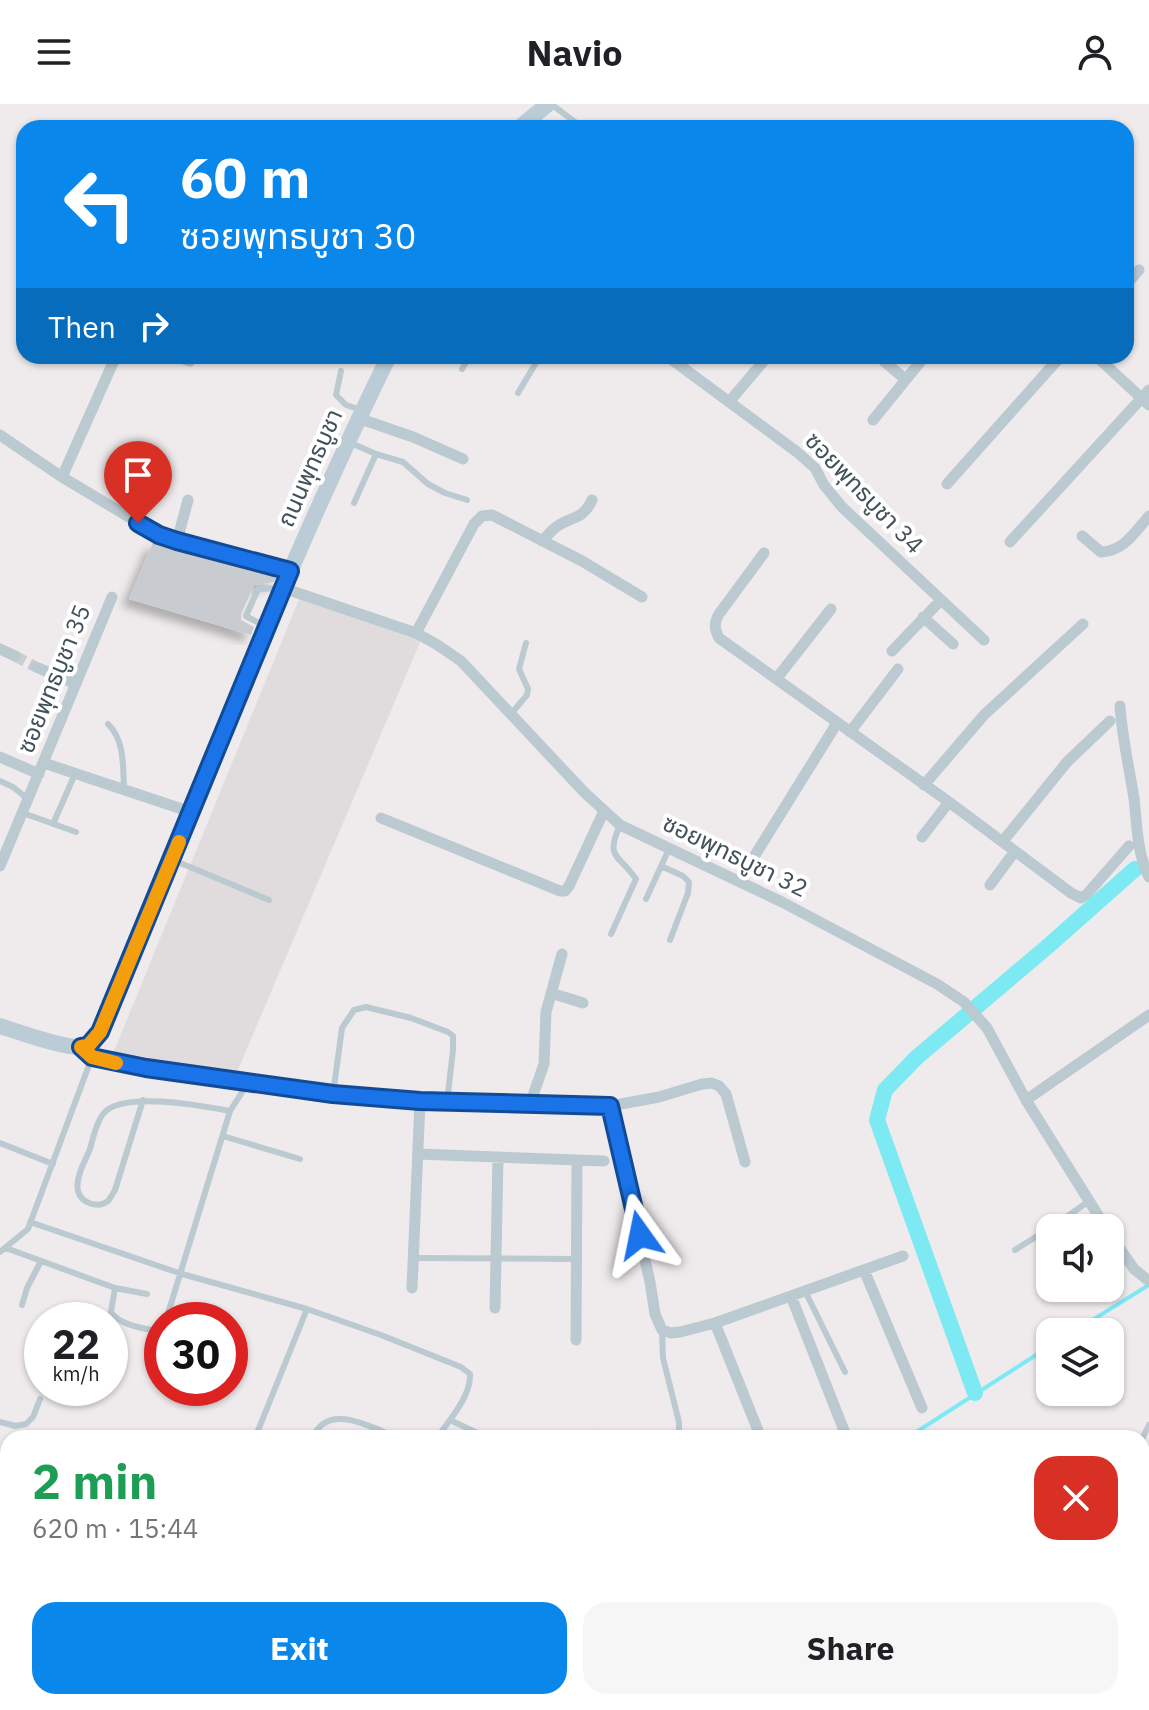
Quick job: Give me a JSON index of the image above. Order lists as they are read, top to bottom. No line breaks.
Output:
{"streets":{"main road":["ถนนพุทธบูชา"],"street":["ซอยพุทธบูชา 34","ซอยพุทธบูชา 35","ซอยพุทธบูชา 32"]},"crossings":[["ถนนพุทธบูชา","ซอยพุทธบูชา 32"]],"page":{"header":"Navio","turn":["60 m","ซอยพุทธบูชา 30"],"then":"Then","speed":"22 km/h","limit":"30","heading":["2 min","620 m · 15:44"],"buttons":["Exit","Share"]}}
